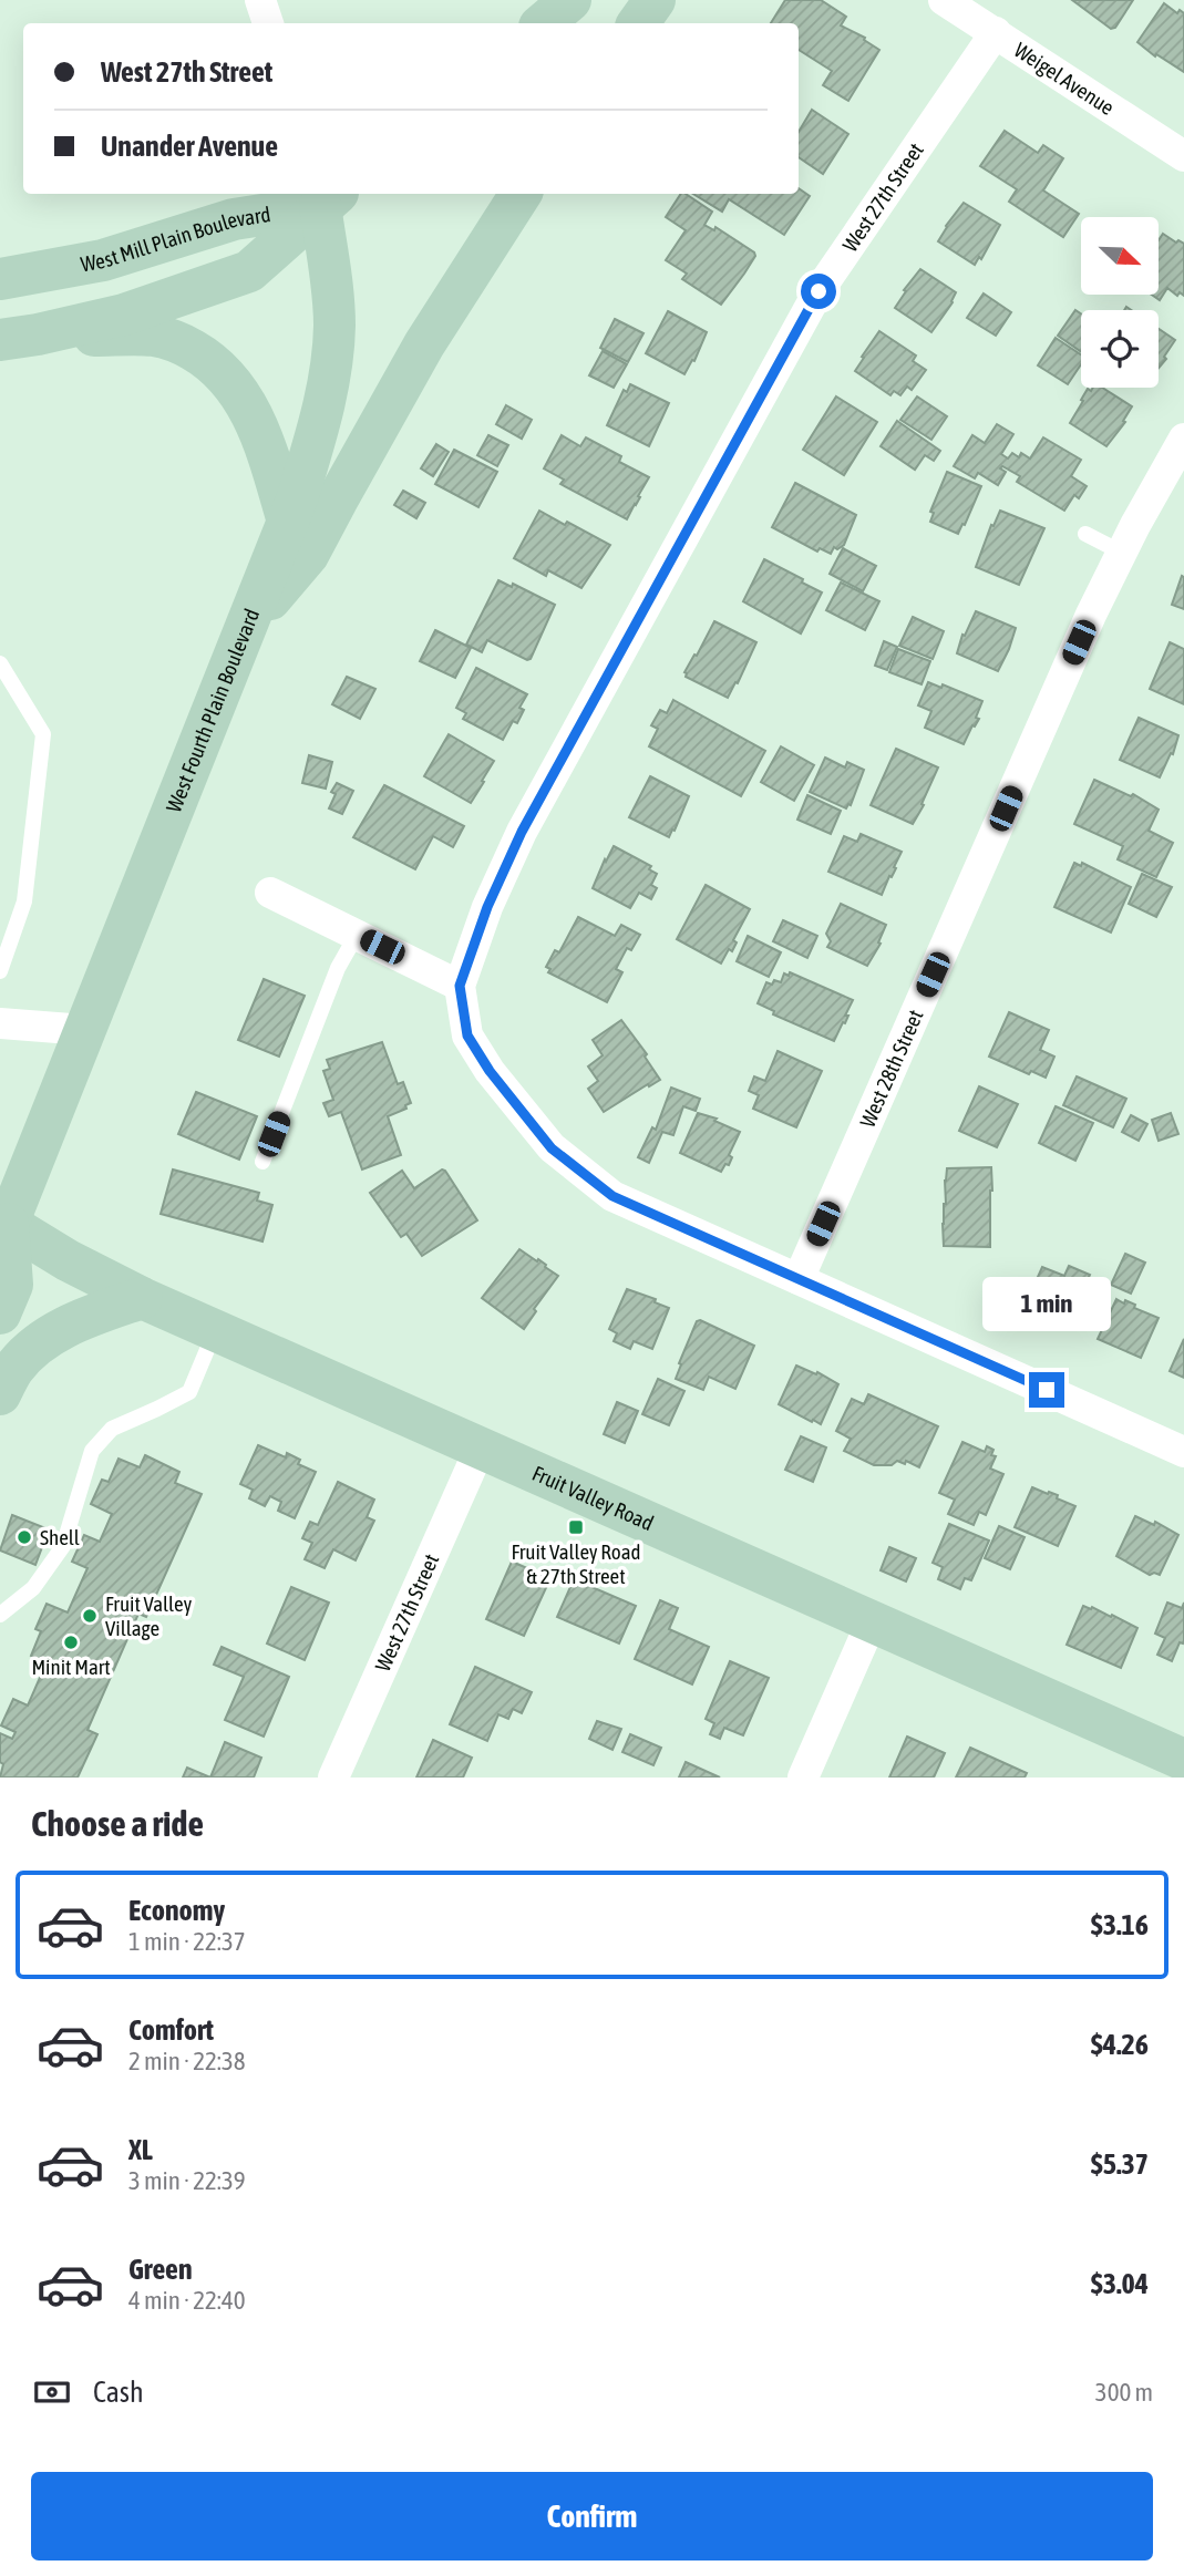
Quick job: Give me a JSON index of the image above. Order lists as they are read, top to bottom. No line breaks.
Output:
{"streets":{"main road":["West Mill Plain Boulevard","West Fourth Plain Boulevard","Fruit Valley Road"],"street":["Weigel Avenue","West 27th Street","West 28th Street"]},"crossings":[["Weigel Avenue","West 27th Street"],["West 27th Street","Fruit Valley Road"],["West Mill Plain Boulevard","West Fourth Plain Boulevard"],["West Fourth Plain Boulevard","Fruit Valley Road"]],"places":{"transit":["Fruit Valley Road & 27th Street"],"other":["Shell","Fruit Valley Village","Minit Mart"]},"north":"bottom right","page":{"banner":["West 27th Street","Unander Avenue"],"bubble":"1 min","heading":"Choose a ride","list":[{"name":"Economy","note":"1 min · 22:37","value":"$3.16"},{"name":"Comfort","note":"2 min · 22:38","value":"$4.26"},{"name":"XL","note":"3 min · 22:39","value":"$5.37"},{"name":"Green","note":"4 min · 22:40","value":"$3.04"}],"pay":["Cash","300 m"],"buttons":"Confirm"}}
